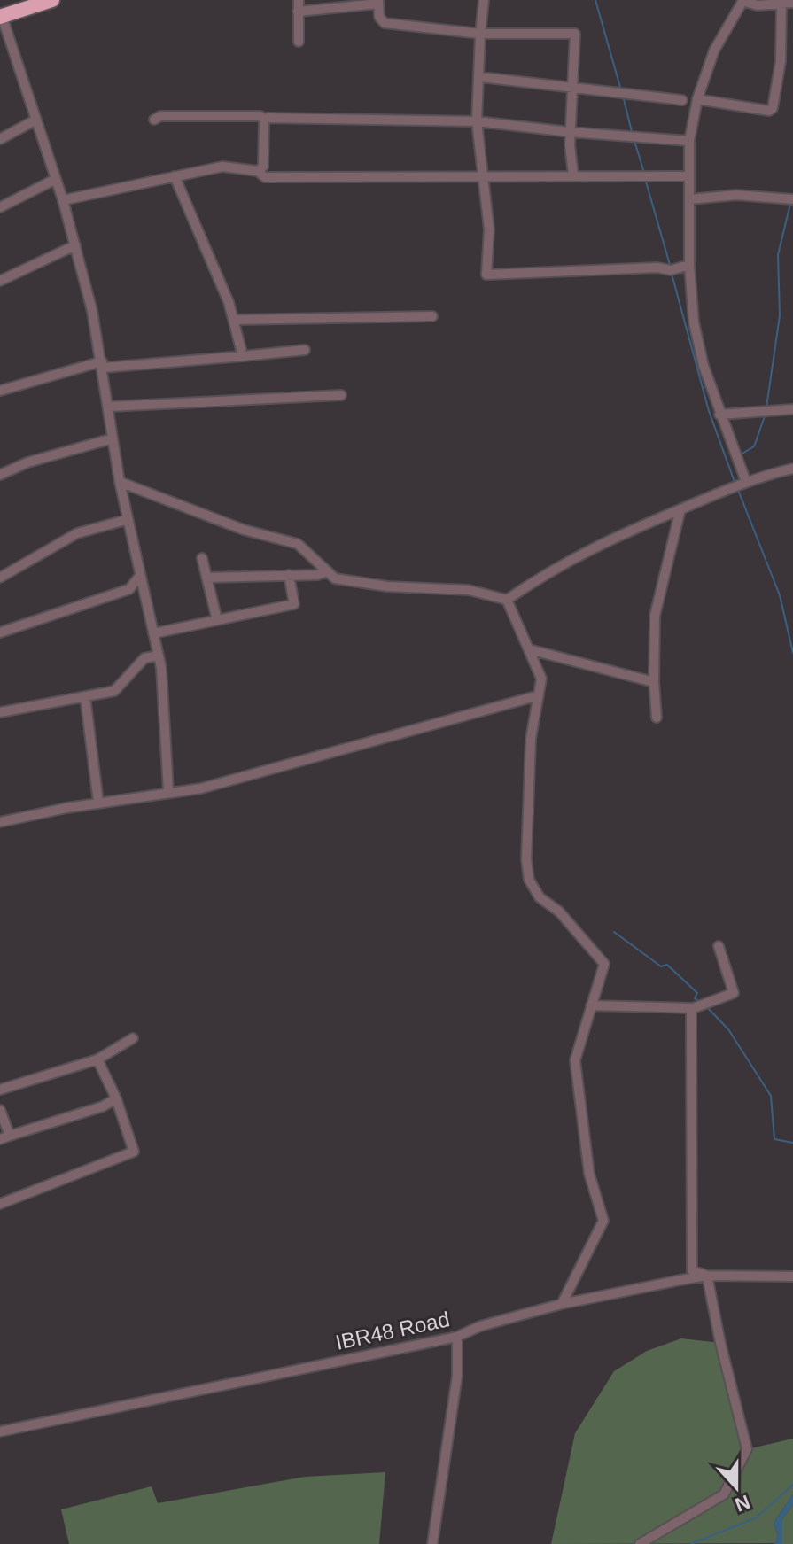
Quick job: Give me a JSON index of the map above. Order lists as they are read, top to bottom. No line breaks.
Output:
{"streets":{"street":["IBR48 Road"]},"north":"bottom"}
